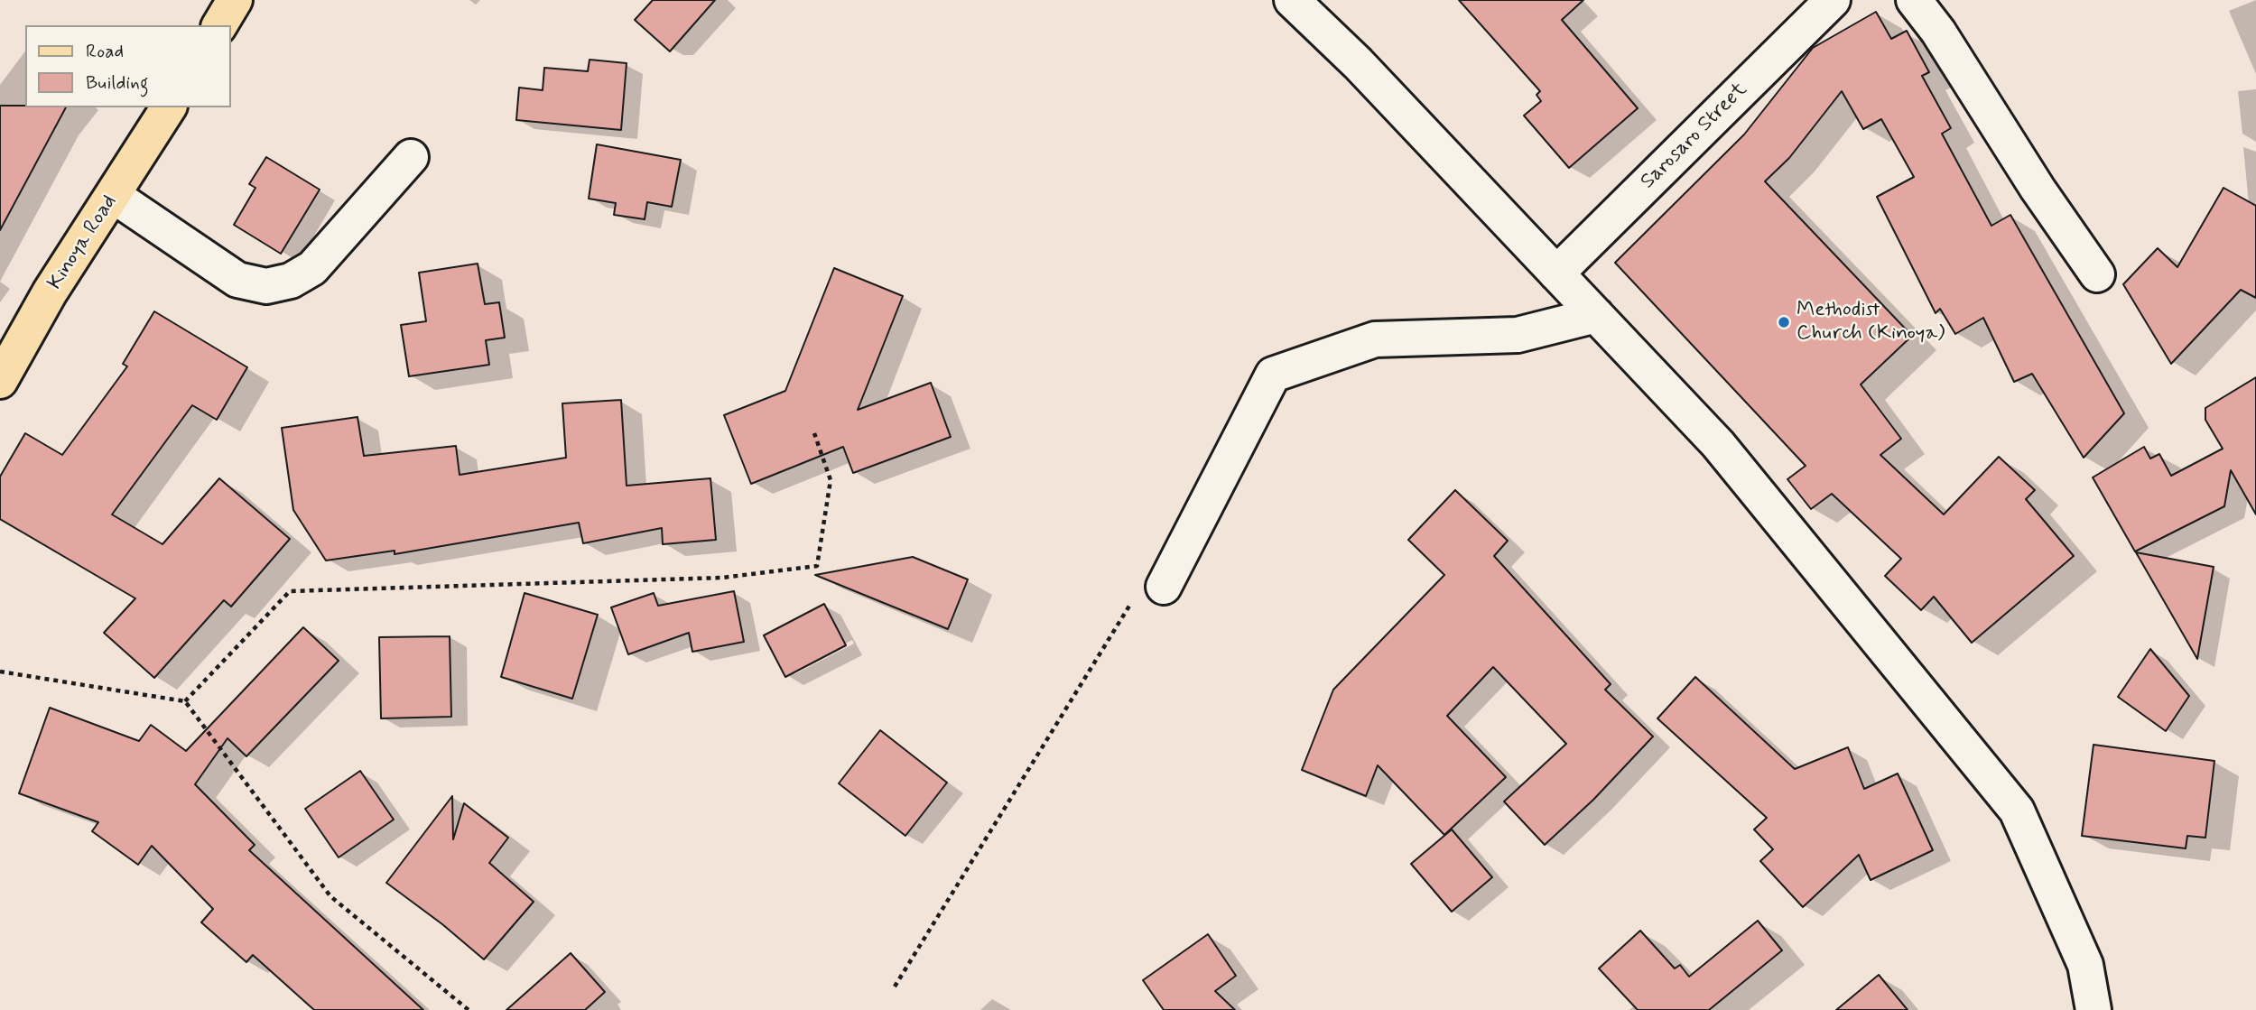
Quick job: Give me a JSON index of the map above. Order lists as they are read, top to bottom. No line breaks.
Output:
{"streets":{"main road":["Kinoya Road"],"street":["Sarosaro Street"]},"places":["Methodist Church (Kinoya)"],"legend":["Road","Building"]}
